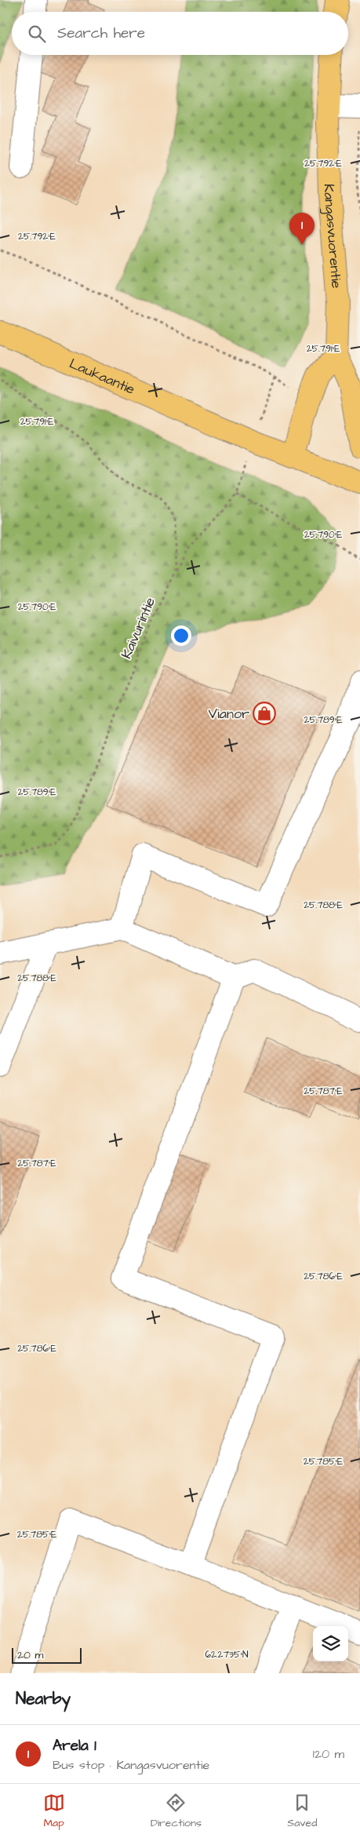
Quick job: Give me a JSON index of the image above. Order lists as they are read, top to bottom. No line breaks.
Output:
{"streets":{"main road":["Kangasvuorentie","Laukaantie"],"path":["Kaivurintie"]},"crossings":[["Laukaantie","Kaivurintie"]],"places":{"shop":["Vianor"]},"scale_bar":"20 m","page":{"search":"Search here","pins":"1","scale":"20 m","heading":"Nearby","list":[{"mark":"1","name":"Arela 1","note":"Bus stop · Kangasvuorentie","value":"120 m"}],"nav":["Map","Directions","Saved"]},"coordinates":["25.792°E","25.791°E","25.790°E","25.789°E","25.788°E","25.787°E","25.786°E","25.785°E","62.2735°N"]}
